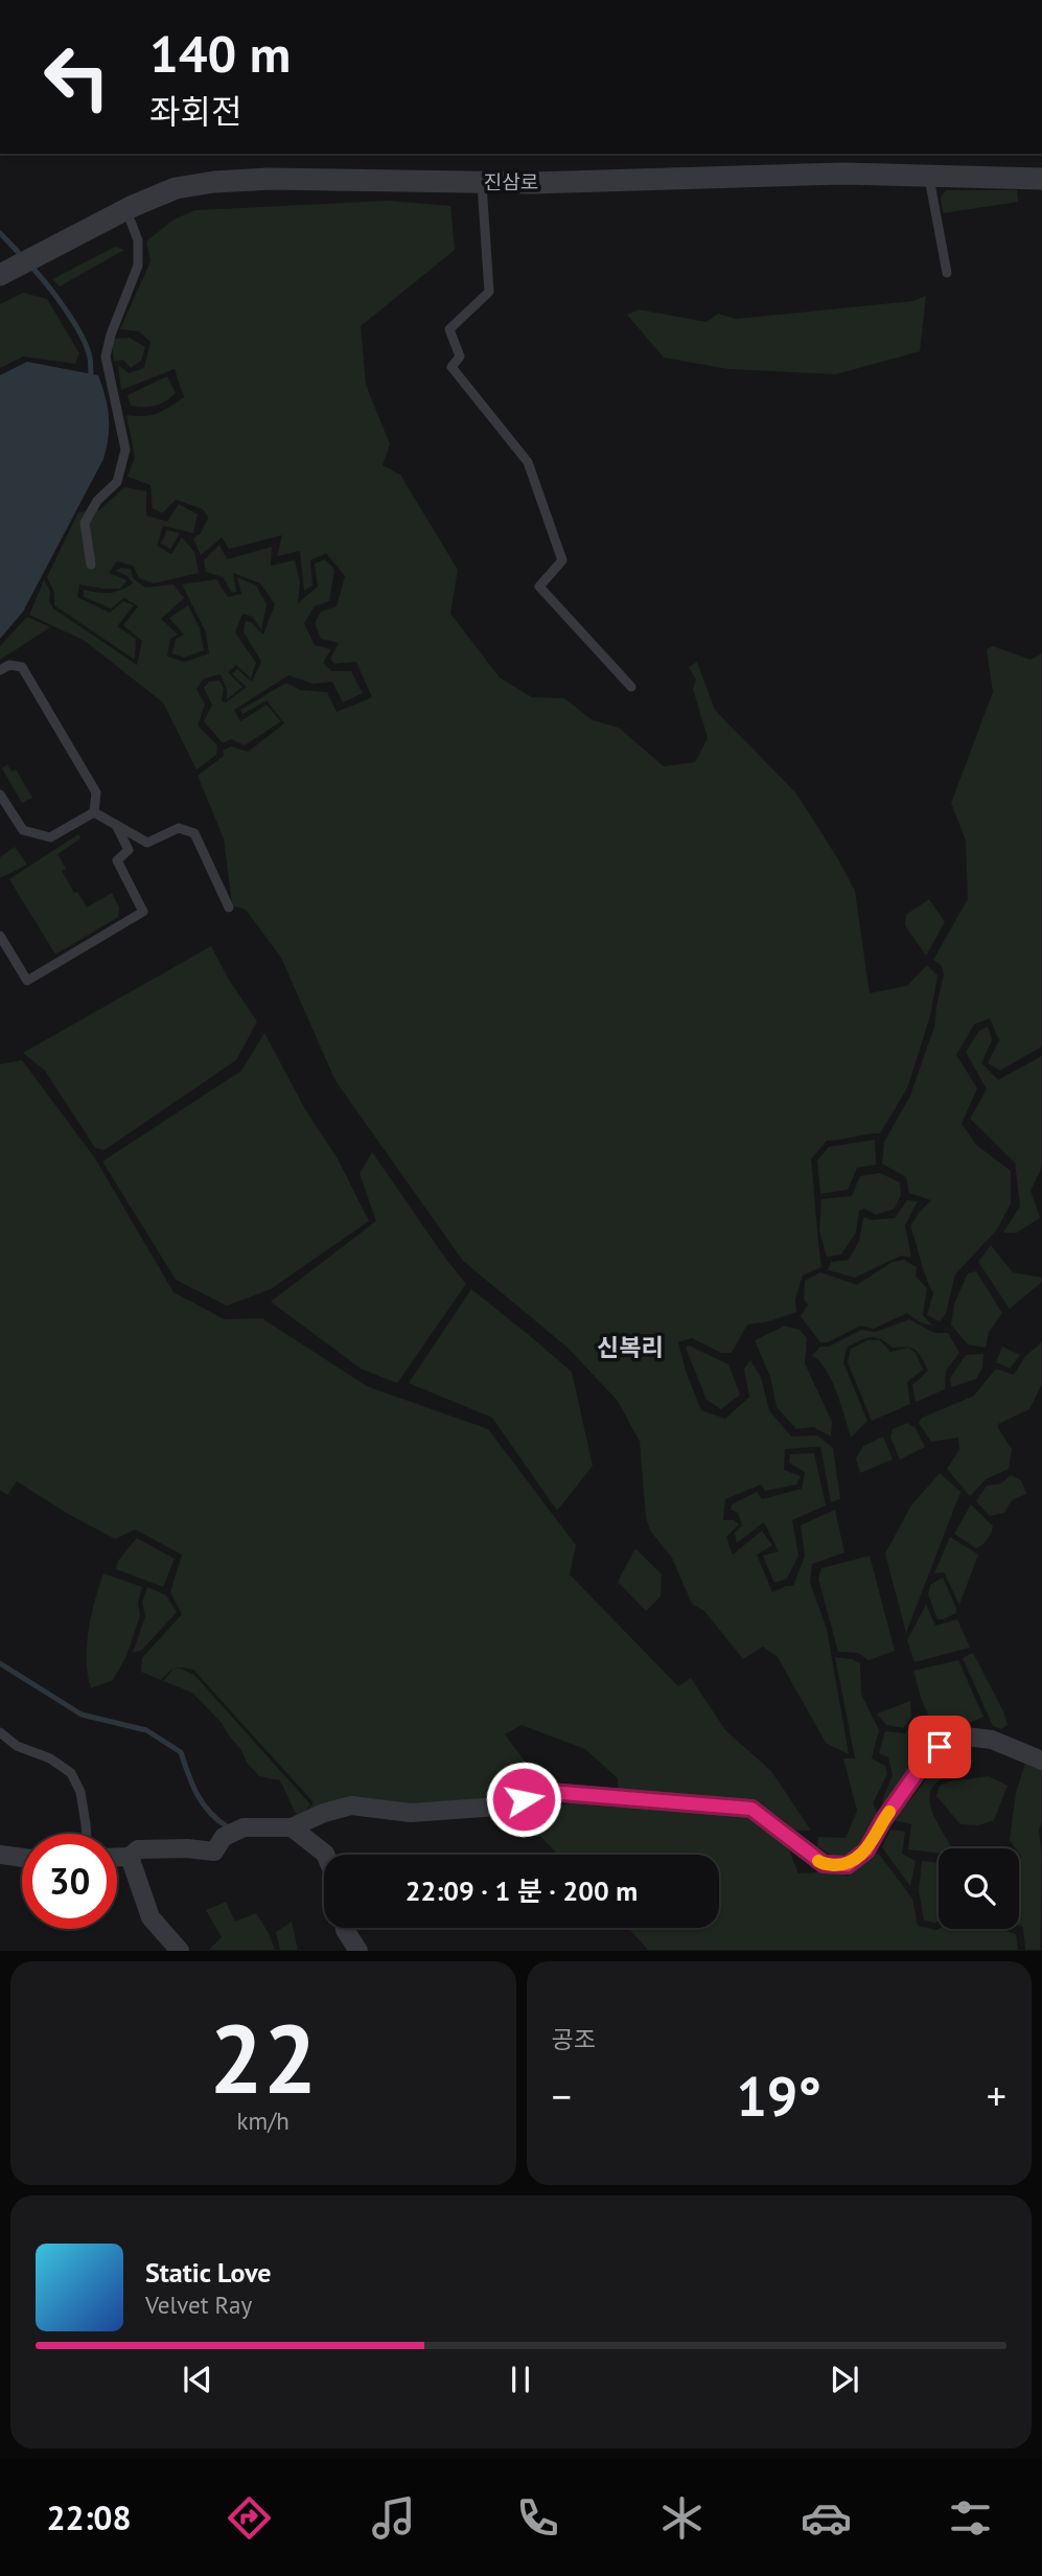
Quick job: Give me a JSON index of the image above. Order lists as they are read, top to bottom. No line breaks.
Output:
{"streets":{"street":["진삼로"]},"districts":["신복리"],"page":{"turn":["140 m","좌회전"],"limit":"30","trip":"22:09 · 1 분 · 200 m","tile":[["22","km/h"],"공조"],"heat":["−","19°","+"],"song":["Static Love","Velvet Ray"],"tabs":"22:08"}}
